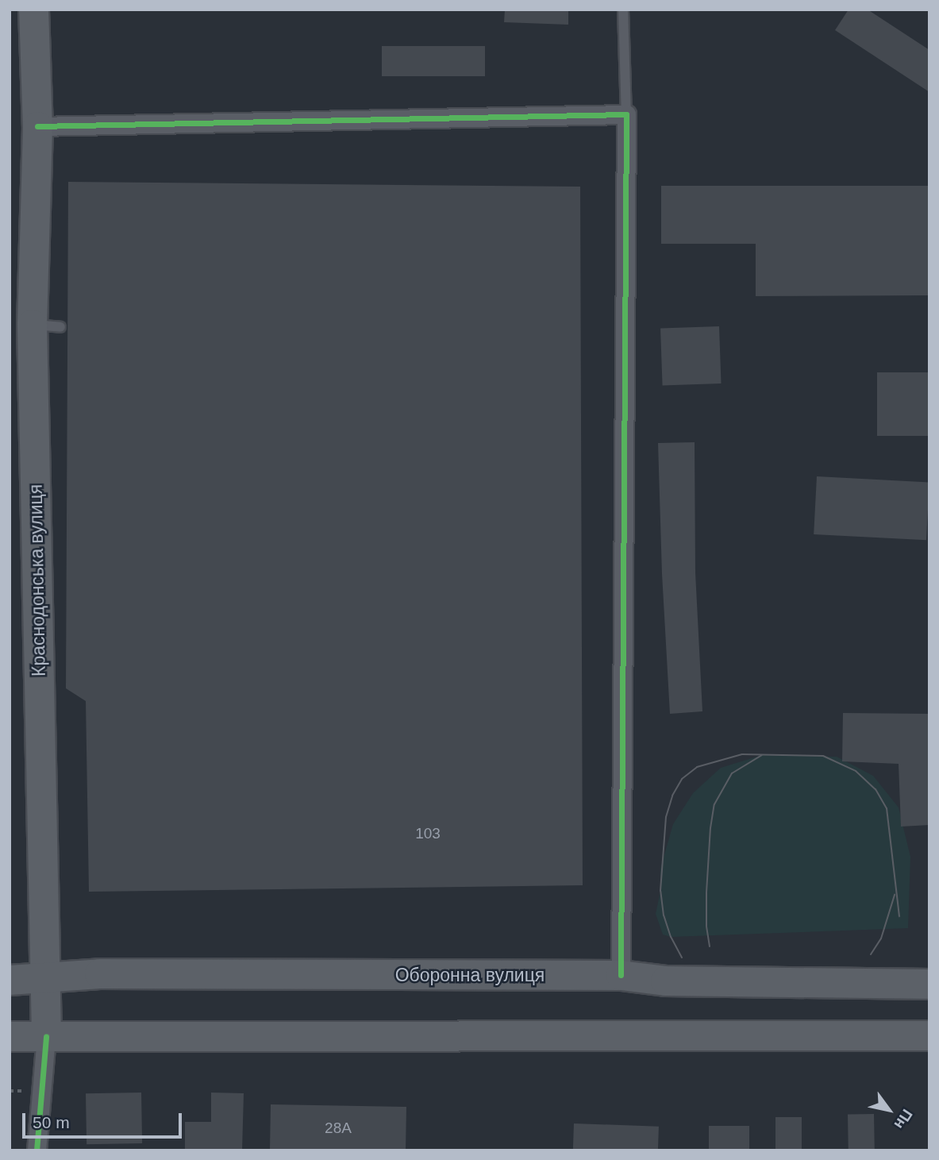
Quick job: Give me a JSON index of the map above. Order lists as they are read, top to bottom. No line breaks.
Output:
{"streets":{"main road":["Краснодонська вулиця","Оборонна вулиця"]},"crossings":[["Краснодонська вулиця","Оборонна вулиця"]],"house_numbers":["103","28А"],"scale_bar":"50 m","north":"bottom right"}
